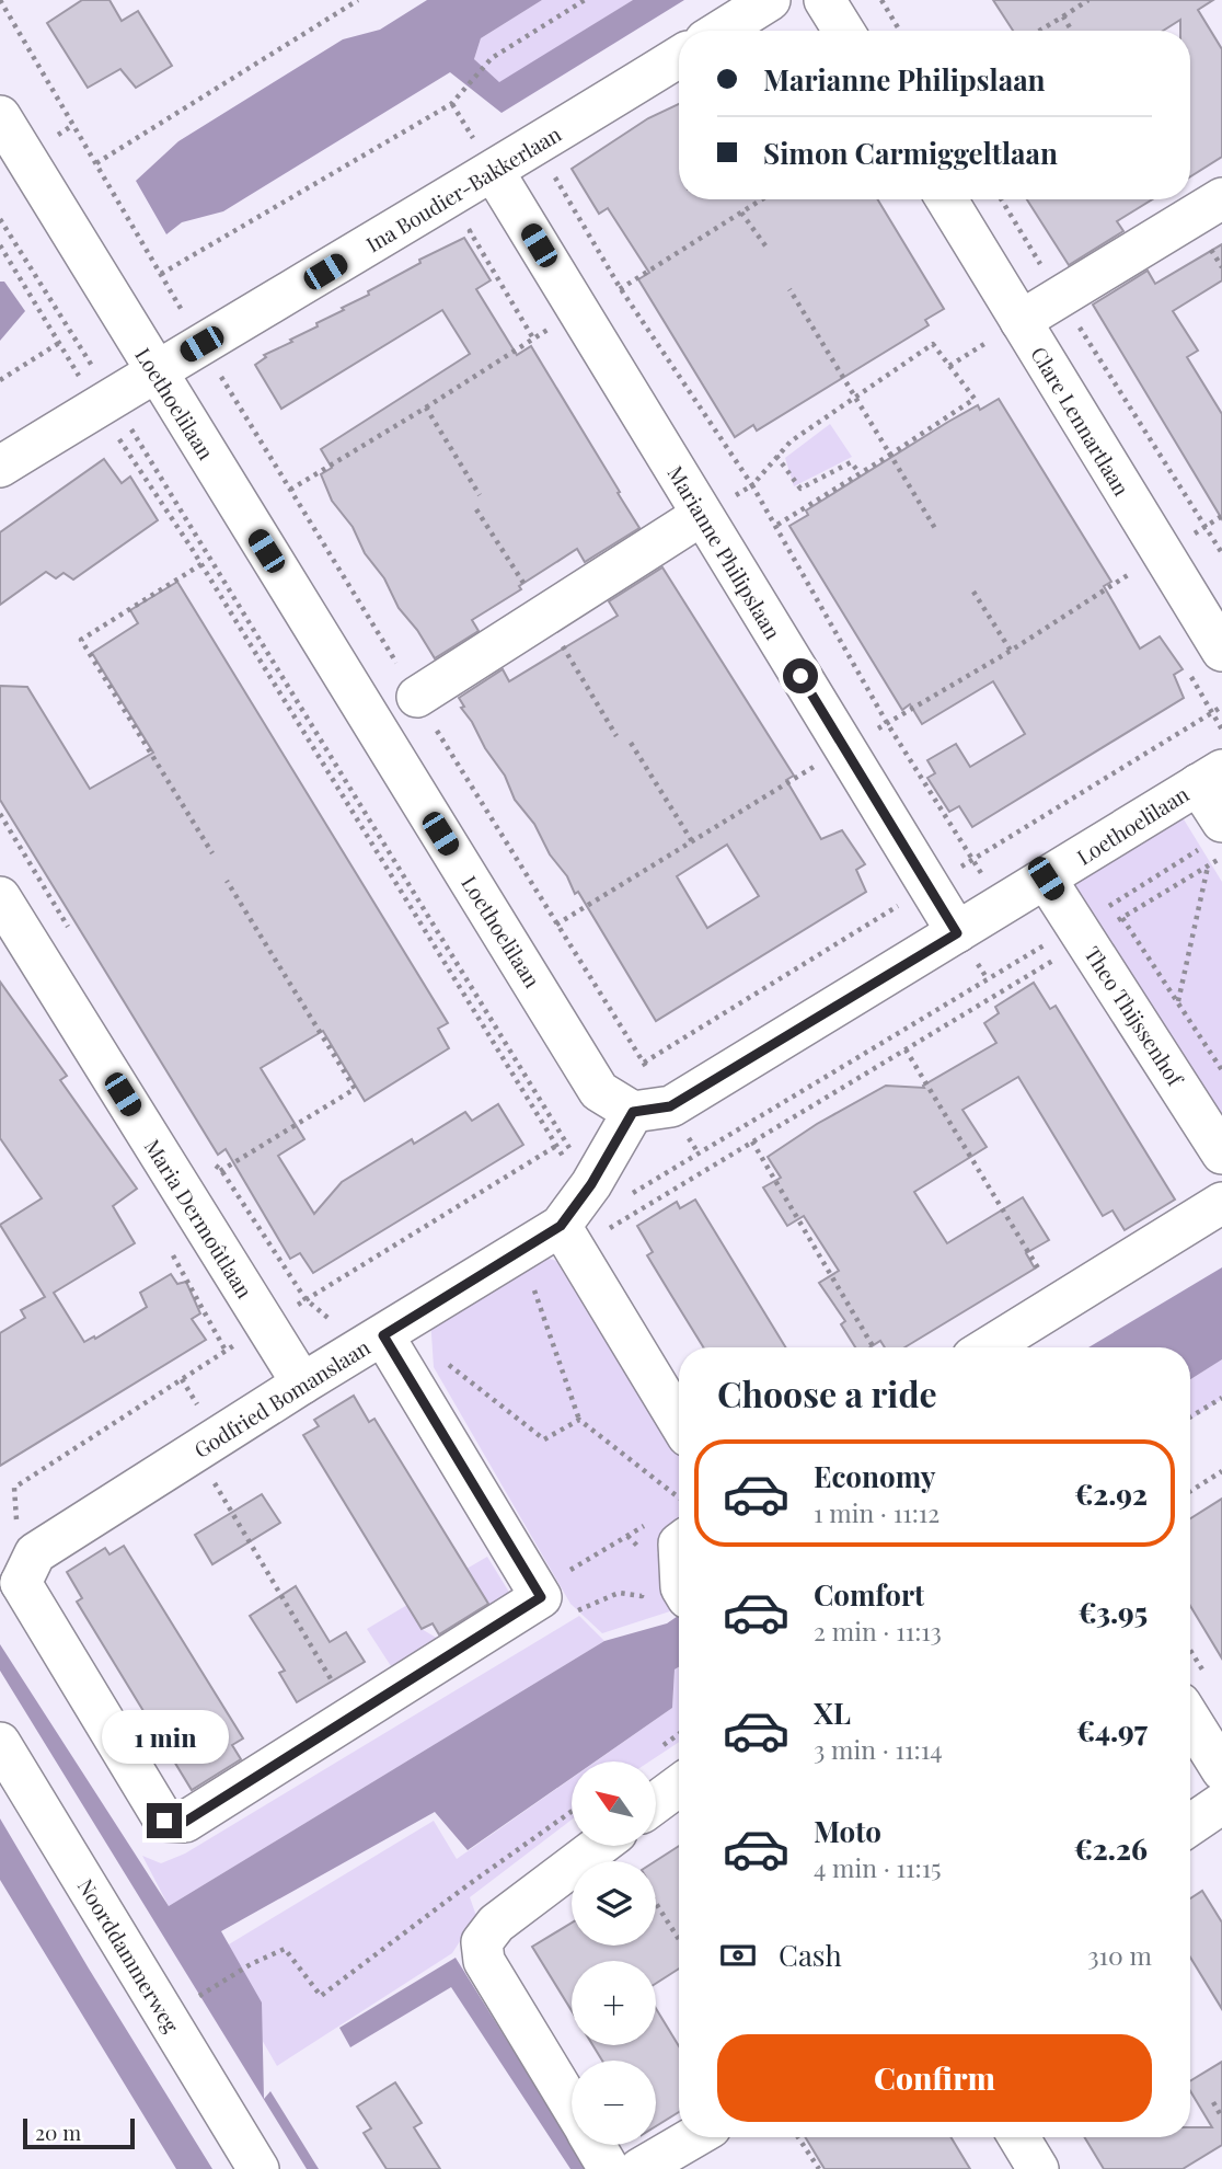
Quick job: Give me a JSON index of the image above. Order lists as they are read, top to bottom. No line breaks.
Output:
{"streets":{"street":["Ina Boudier-Bakkerlaan","Loethoelilaan","Clare Lennartlaan","Marianne Philipslaan","Theo Thijssenhof","Maria Dermoûtlaan","Godfried Bomanslaan","Noorddammerweg"]},"crossings":[["Ina Boudier-Bakkerlaan","Loethoelilaan"],["Ina Boudier-Bakkerlaan","Marianne Philipslaan"],["Loethoelilaan","Marianne Philipslaan"],["Loethoelilaan","Theo Thijssenhof"],["Loethoelilaan","Godfried Bomanslaan"],["Maria Dermoûtlaan","Godfried Bomanslaan"]],"scale_bar":"20 m","north":"top left","page":{"banner":["Marianne Philipslaan","Simon Carmiggeltlaan"],"heading":"Choose a ride","list":[{"name":"Economy","note":"1 min · 11:12","value":"€2.92"},{"name":"Comfort","note":"2 min · 11:13","value":"€3.95"},{"name":"XL","note":"3 min · 11:14","value":"€4.97"},{"name":"Moto","note":"4 min · 11:15","value":"€2.26"}],"bubble":"1 min","map_buttons":["+","−"],"pay":["Cash","310 m"],"buttons":"Confirm","scale":"20 m"}}
